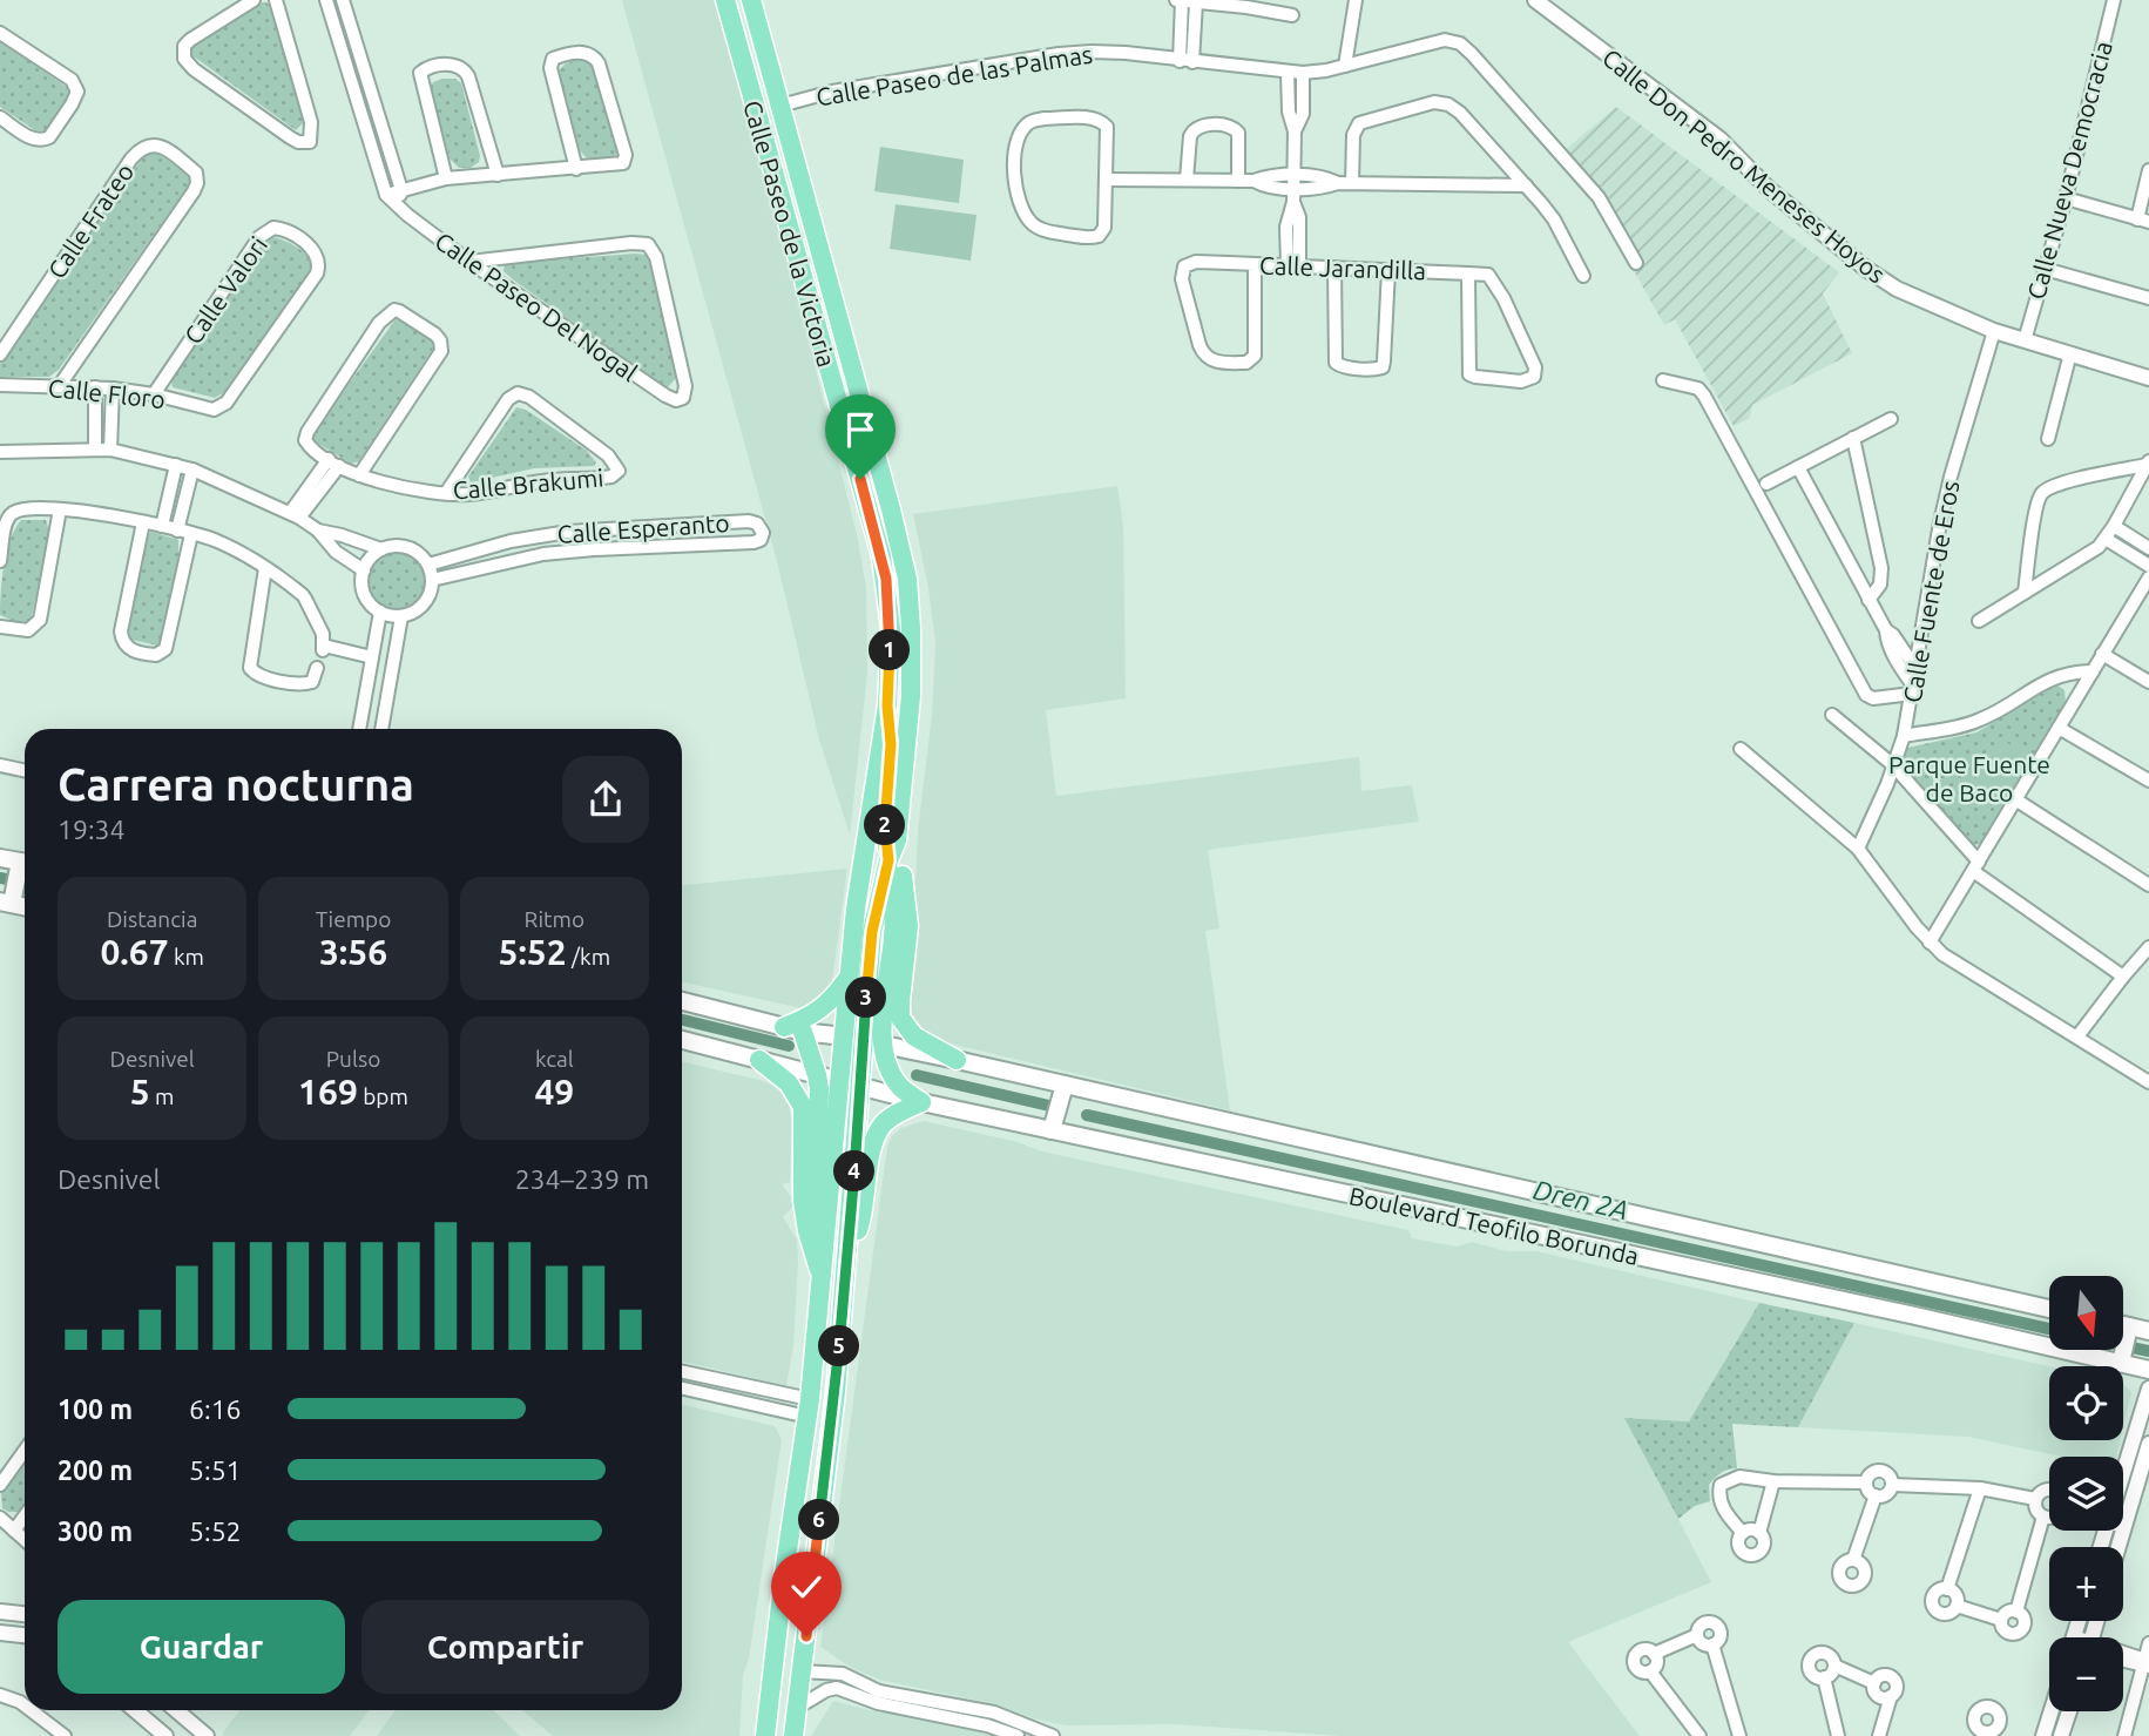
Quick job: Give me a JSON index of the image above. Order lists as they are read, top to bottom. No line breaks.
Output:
{"streets":{"main road":["Calle Paseo de la Victoria","Boulevard Teofilo Borunda"],"street":["Calle Paseo de las Palmas","Calle Don Pedro Meneses Hoyos","Calle Nueva Democracia","Calle Frateo","Calle Jarandilla","Calle Valori","Calle Paseo Del Nogal","Calle Floro","Calle Brakumi","Calle Esperanto","Calle Fuente de Eros"]},"crossings":[["Calle Paseo de las Palmas","Calle Paseo de la Victoria"],["Calle Don Pedro Meneses Hoyos","Calle Nueva Democracia"],["Calle Don Pedro Meneses Hoyos","Calle Fuente de Eros"],["Calle Frateo","Calle Floro"],["Calle Paseo de la Victoria","Boulevard Teofilo Borunda"],["Calle Valori","Calle Floro"]],"water":["Dren 2A"],"parks":["Parque Fuente de Baco"],"north":"bottom","page":{"pins":["1","2","3","4","5","6"],"heading":["Carrera nocturna","19:34"],"stats":[["Distancia","0.67 km"],["Tiempo","3:56"],["Ritmo","5:52 /km"],["Desnivel","5 m"],["Pulso","169 bpm"],["kcal","49"]],"chart":["Desnivel","234–239 m"],"map_buttons":["+","−"],"list":[{"name":"100 m","note":"6:16"},{"name":"200 m","note":"5:51"},{"name":"300 m","note":"5:52"}],"buttons":["Guardar","Compartir"]}}
